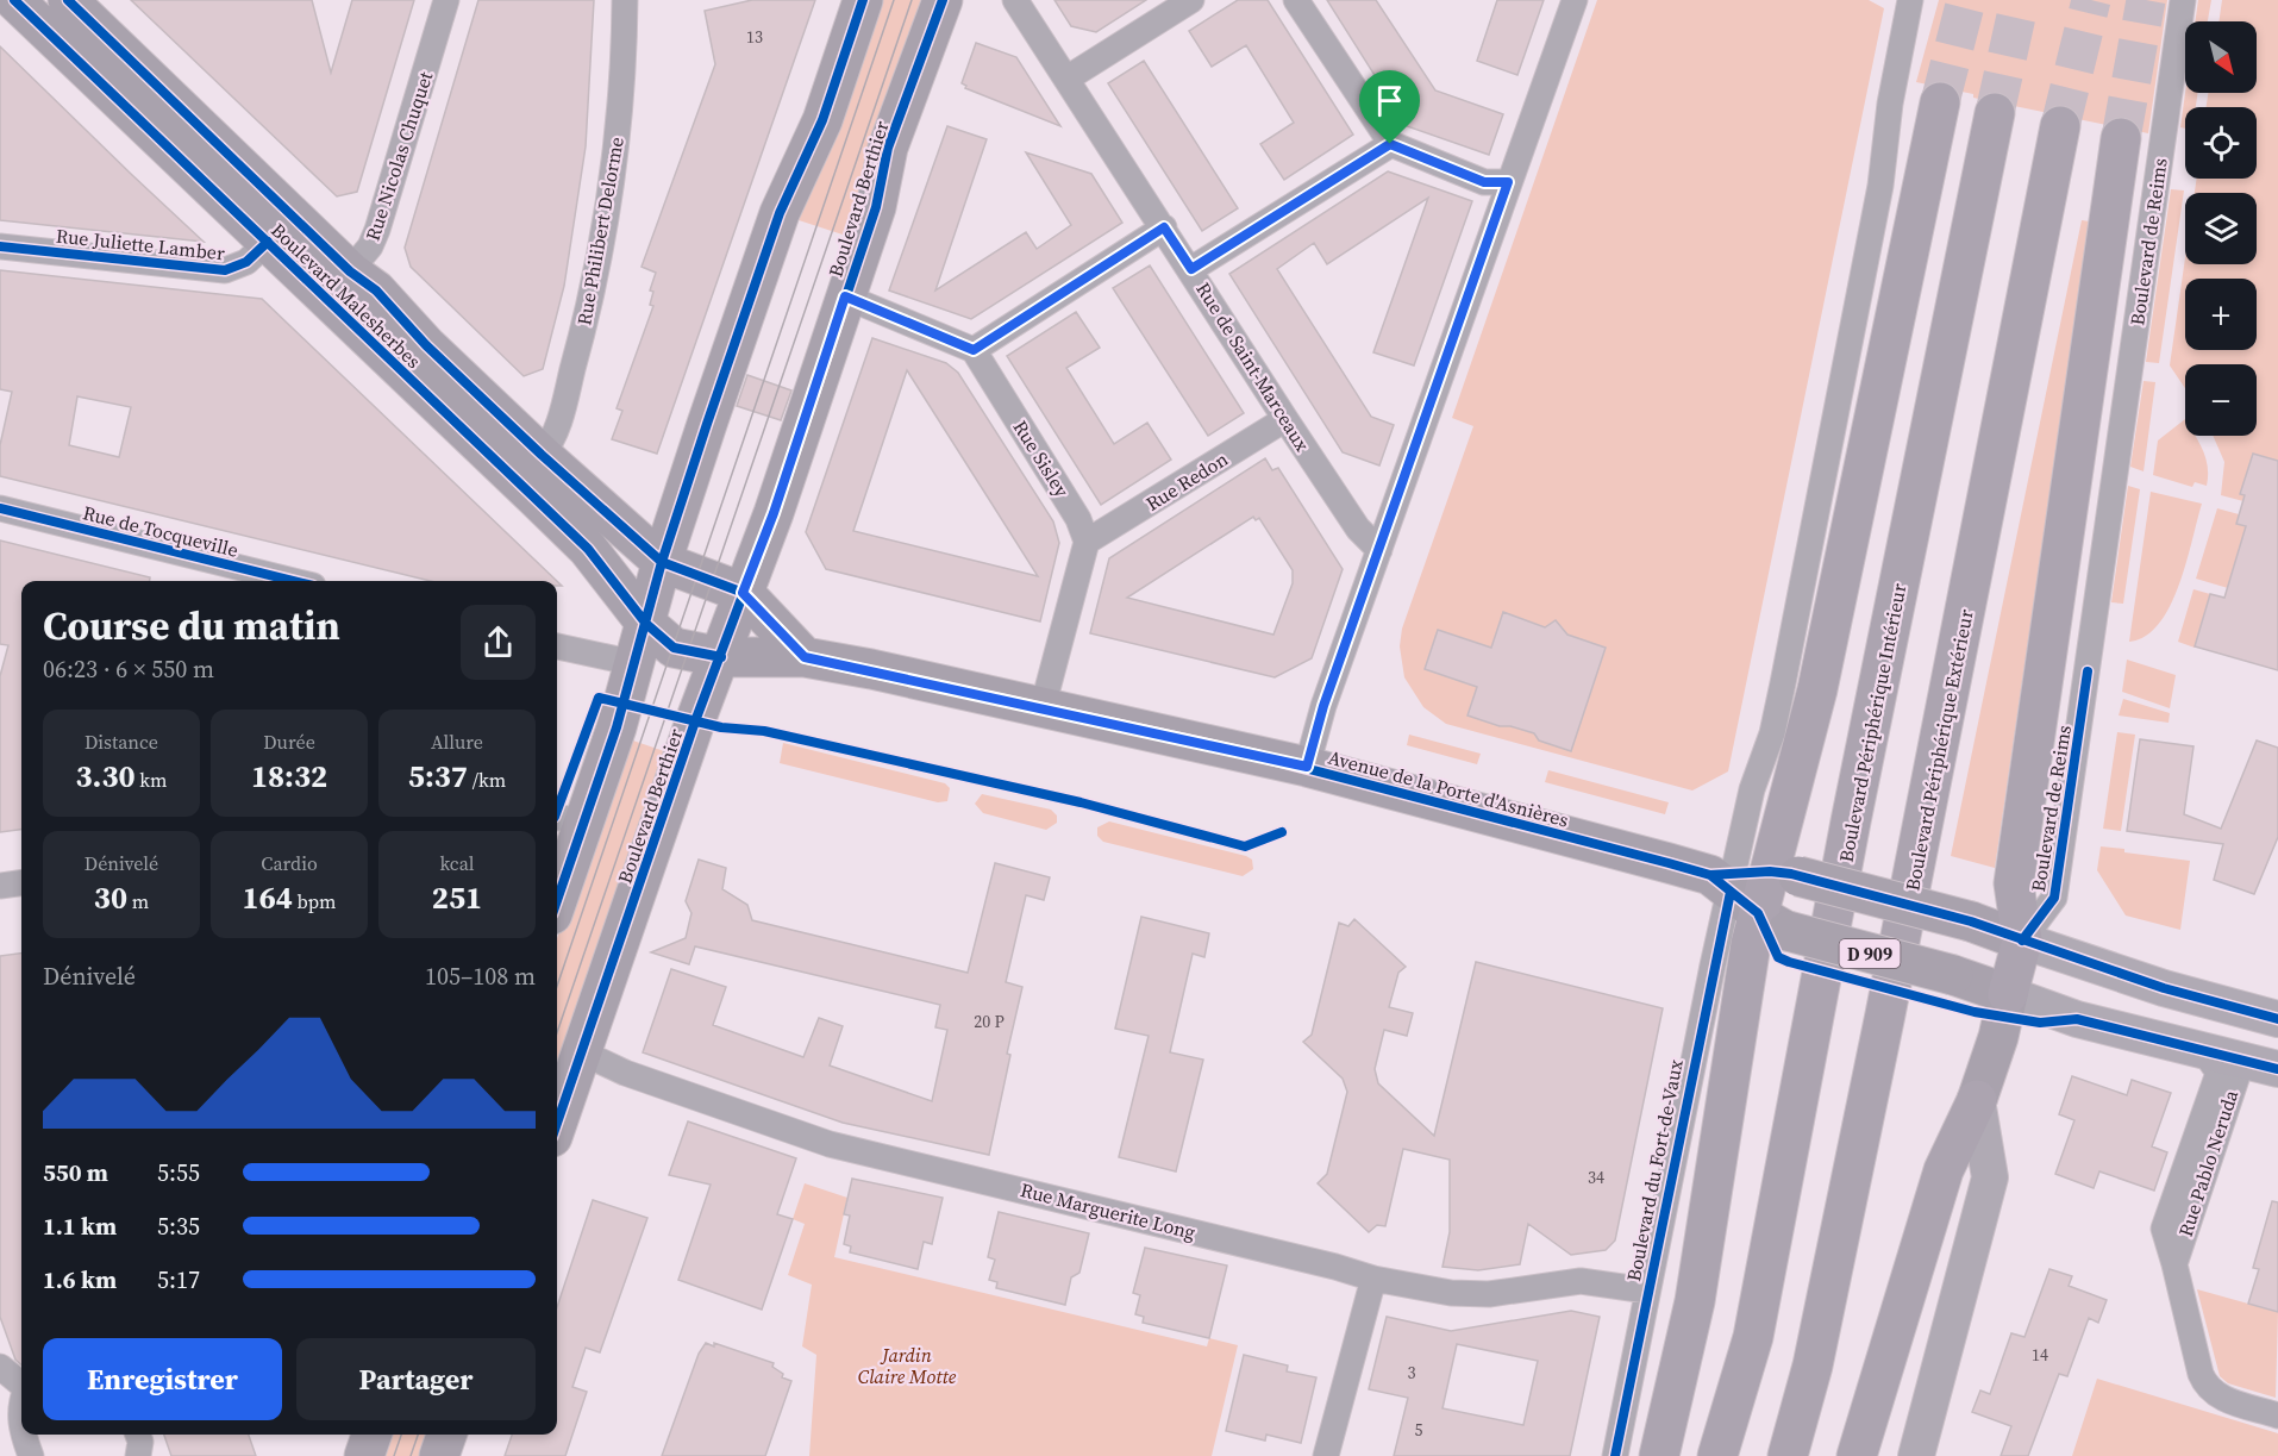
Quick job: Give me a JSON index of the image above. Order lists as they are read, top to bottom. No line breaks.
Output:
{"streets":{"highway":["Boulevard Périphérique Intérieur","Boulevard Périphérique Extérieur"],"main road":["Boulevard Berthier","Boulevard Malesherbes","Avenue de la Porte d'Asnières","D 909"],"street":["Rue Nicolas Chuquet","Rue Philibert Delorme","Boulevard de Reims","Rue Juliette Lamber","Rue de Saint-Marceaux","Rue Sisley","Rue Redon","Rue de Tocqueville","Rue Pablo Neruda","Boulevard du Fort-de-Vaux","Rue Marguerite Long"]},"crossings":[["Rue Nicolas Chuquet","Boulevard Malesherbes"],["Boulevard Berthier","Boulevard Malesherbes"],["Boulevard Berthier","Avenue de la Porte d'Asnières"],["Boulevard Berthier","Rue Marguerite Long"],["Rue Philibert Delorme","Boulevard Malesherbes"],["Boulevard de Reims","Avenue de la Porte d'Asnières"],["Rue Juliette Lamber","Boulevard Malesherbes"],["Boulevard Malesherbes","Avenue de la Porte d'Asnières"],["Rue de Saint-Marceaux","Rue Redon"],["Rue Sisley","Rue Redon"],["Avenue de la Porte d'Asnières","D 909"],["Avenue de la Porte d'Asnières","Rue Pablo Neruda"],["Avenue de la Porte d'Asnières","Boulevard du Fort-de-Vaux"],["D 909","Rue Pablo Neruda"],["Boulevard du Fort-de-Vaux","Rue Marguerite Long"]],"parks":["Jardin Claire Motte"],"house_numbers":["13","20 P","34","14","3","5"],"north":"bottom right","page":{"map_buttons":["+","−"],"heading":["Course du matin","06:23 · 6 × 550 m"],"stats":[["Distance","3.30 km"],["Durée","18:32"],["Allure","5:37 /km"],["Dénivelé","30 m"],["Cardio","164 bpm"],["kcal","251"]],"chart":["Dénivelé","105–108 m"],"list":[{"name":"550 m","note":"5:55"},{"name":"1.1 km","note":"5:35"},{"name":"1.6 km","note":"5:17"}],"buttons":["Enregistrer","Partager"]}}
